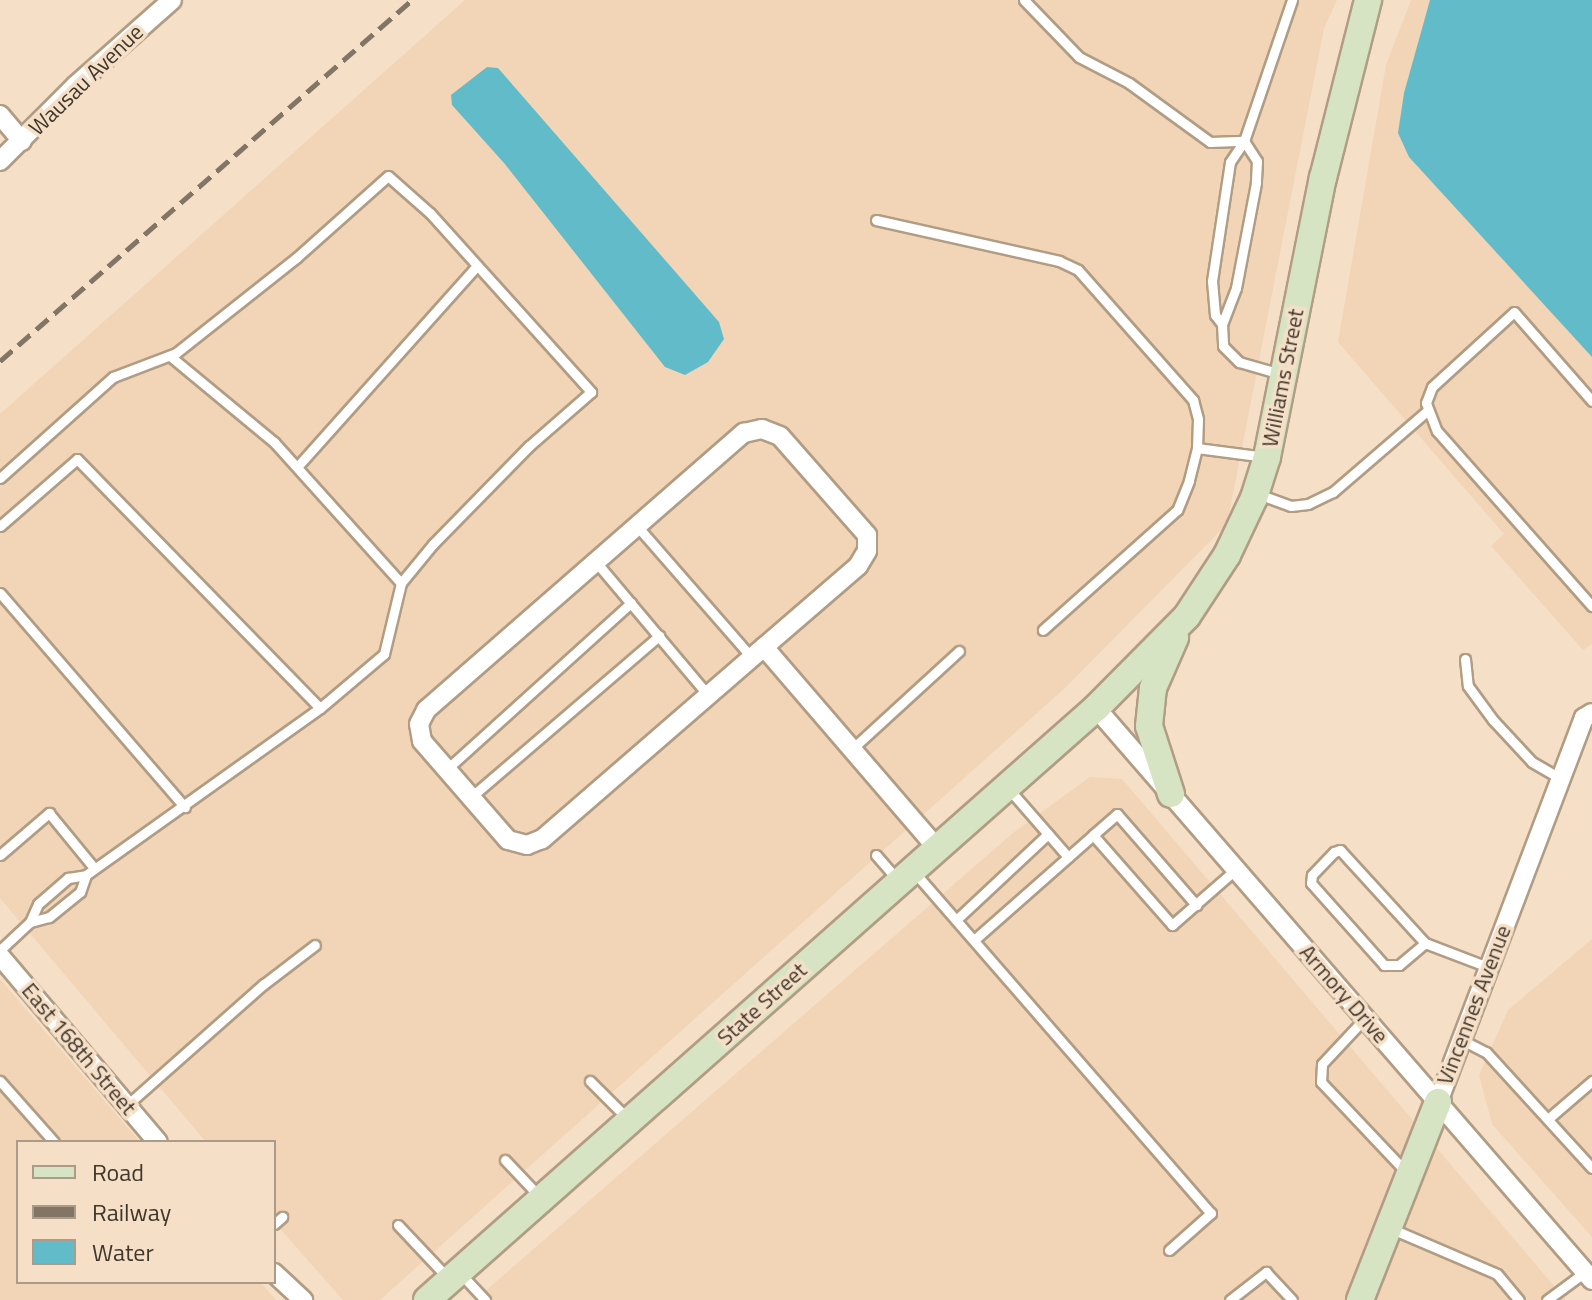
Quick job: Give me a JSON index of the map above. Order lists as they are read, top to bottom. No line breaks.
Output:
{"streets":{"street":["Wausau Avenue","Williams Street","Armory Drive","State Street","Vincennes Avenue","East 168th Street"]},"crossings":[["Williams Street","Armory Drive"],["Williams Street","State Street"],["Armory Drive","State Street"],["Armory Drive","Vincennes Avenue"]],"legend":["Road","Railway","Water"]}
